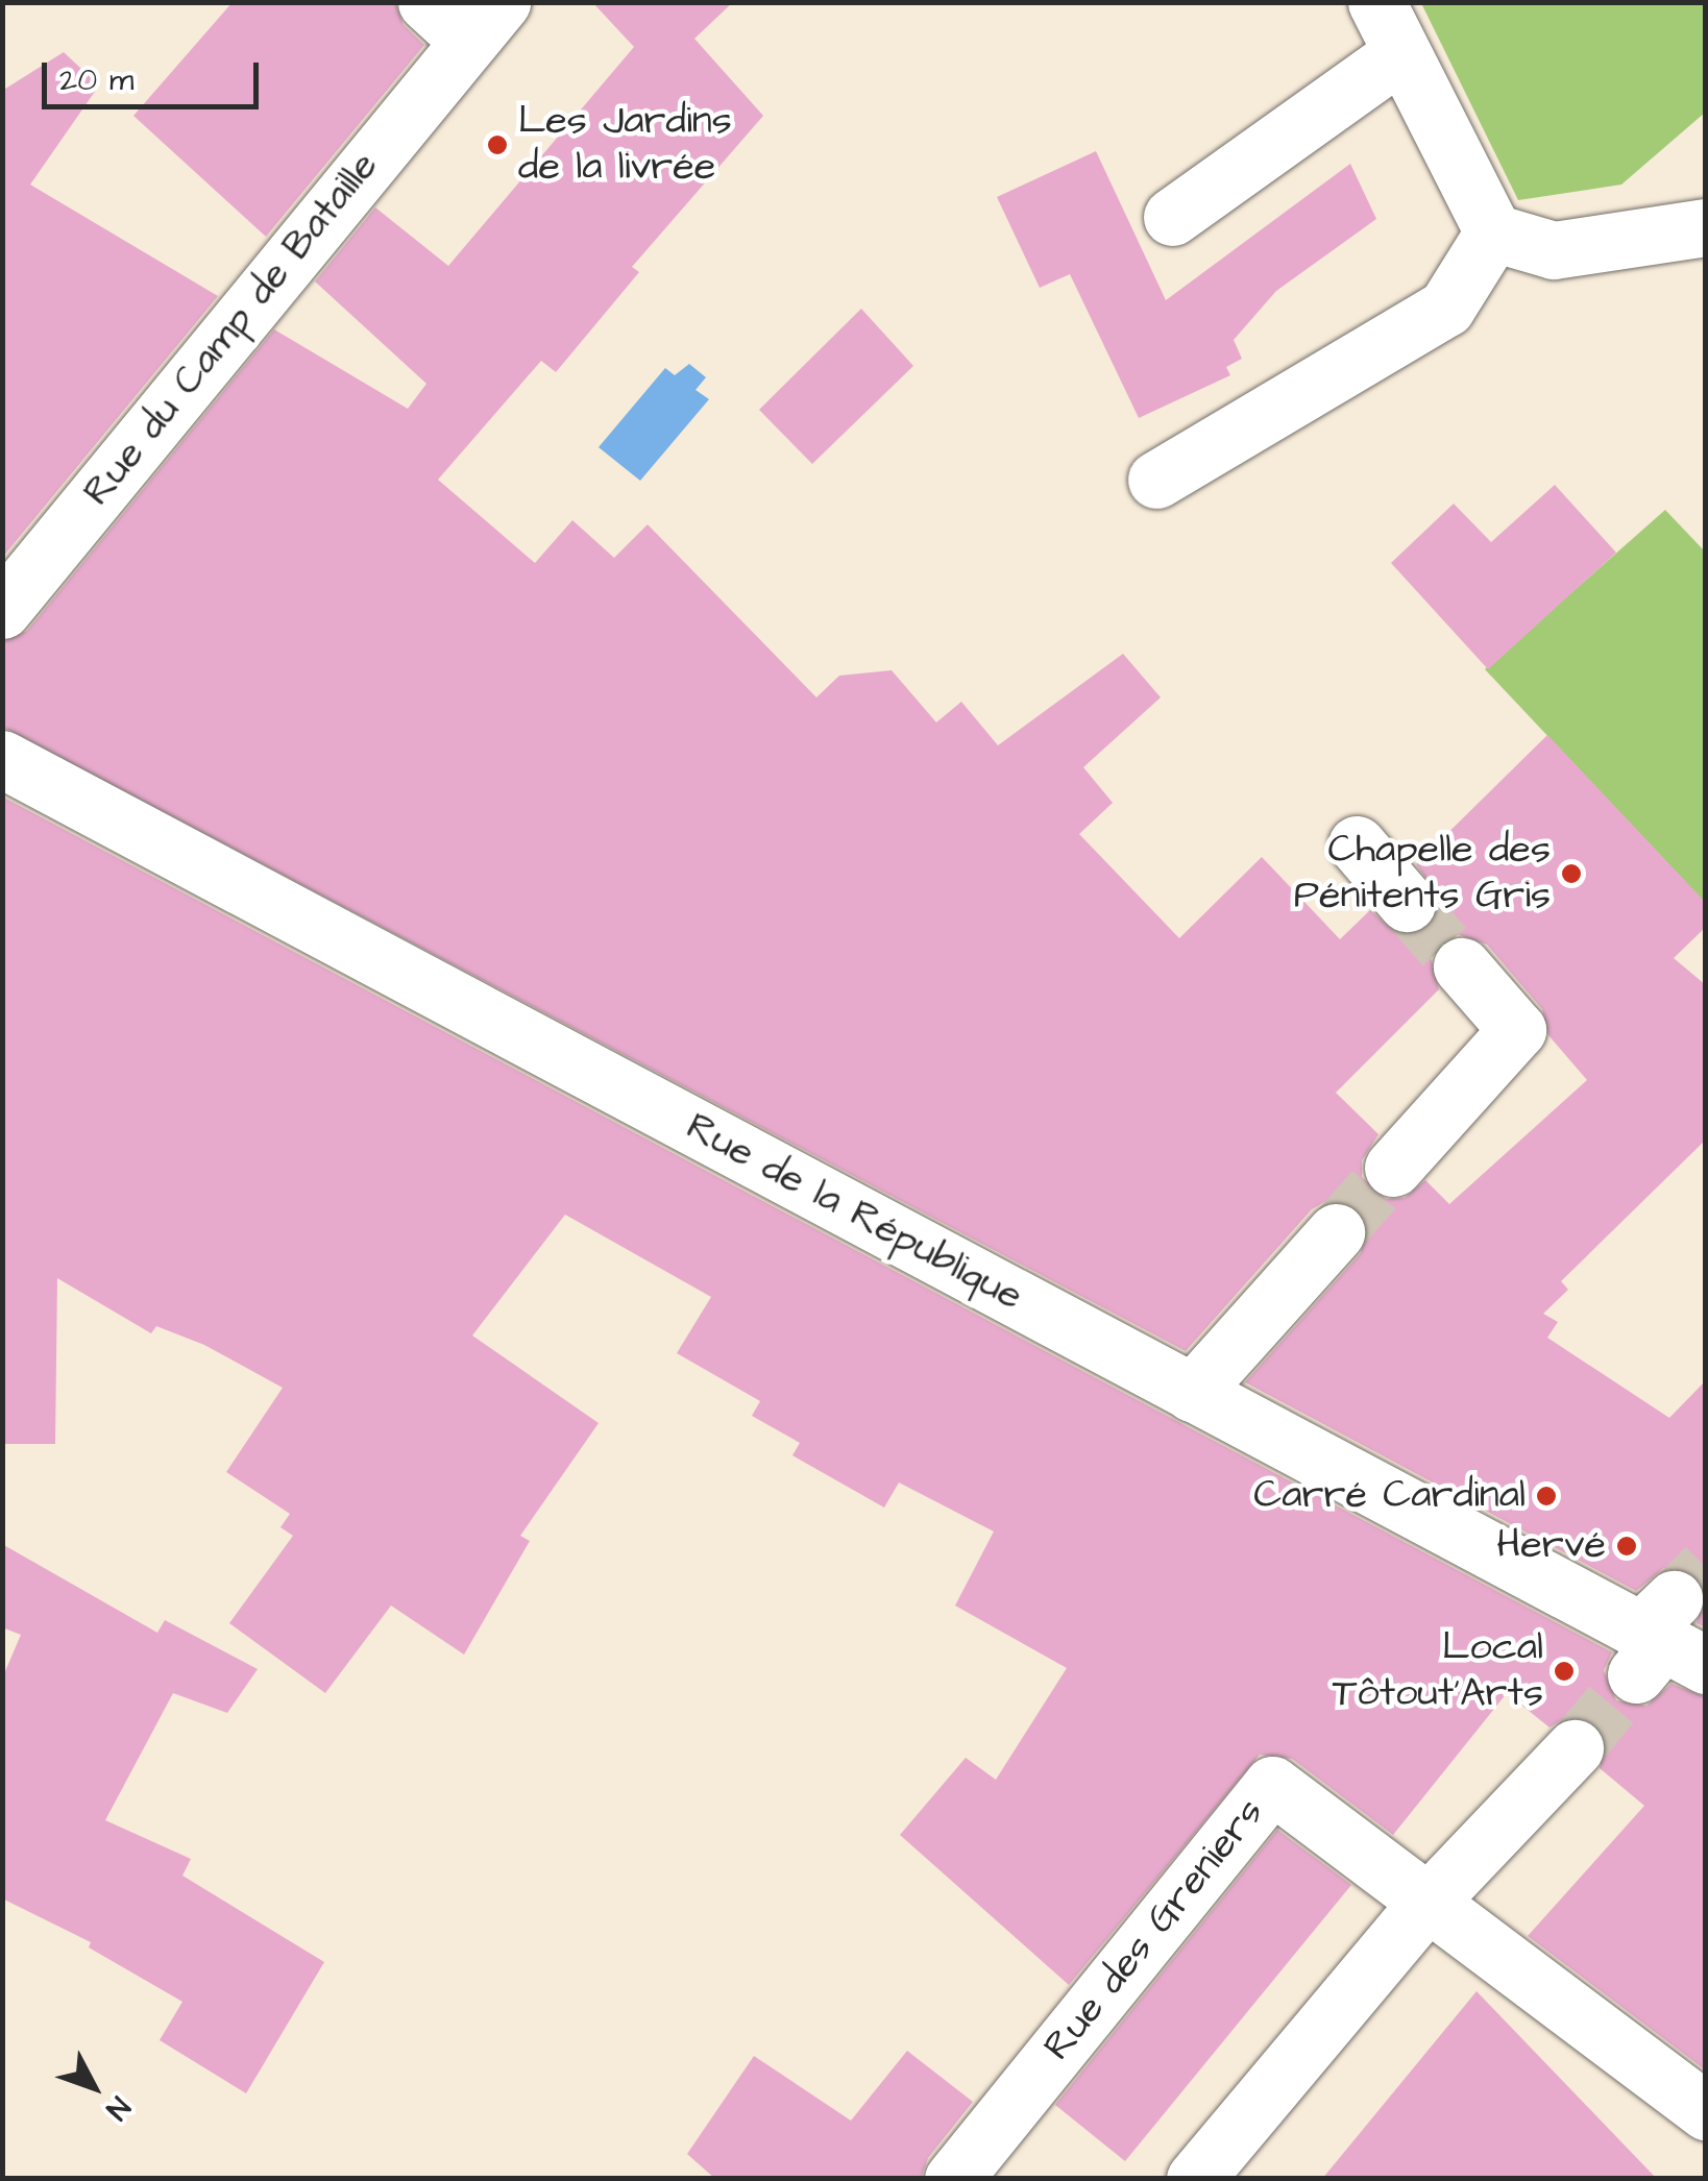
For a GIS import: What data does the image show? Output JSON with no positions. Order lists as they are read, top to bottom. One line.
{"streets":{"street":["Rue du Camp de Bataille","Rue de la République","Rue des Greniers"]},"places":["Les Jardins de la livrée","Chapelle des Pénitents Gris","Carré Cardinal","Hervé","Local Tôtout'Arts"],"scale_bar":"20 m","north":"bottom right"}
